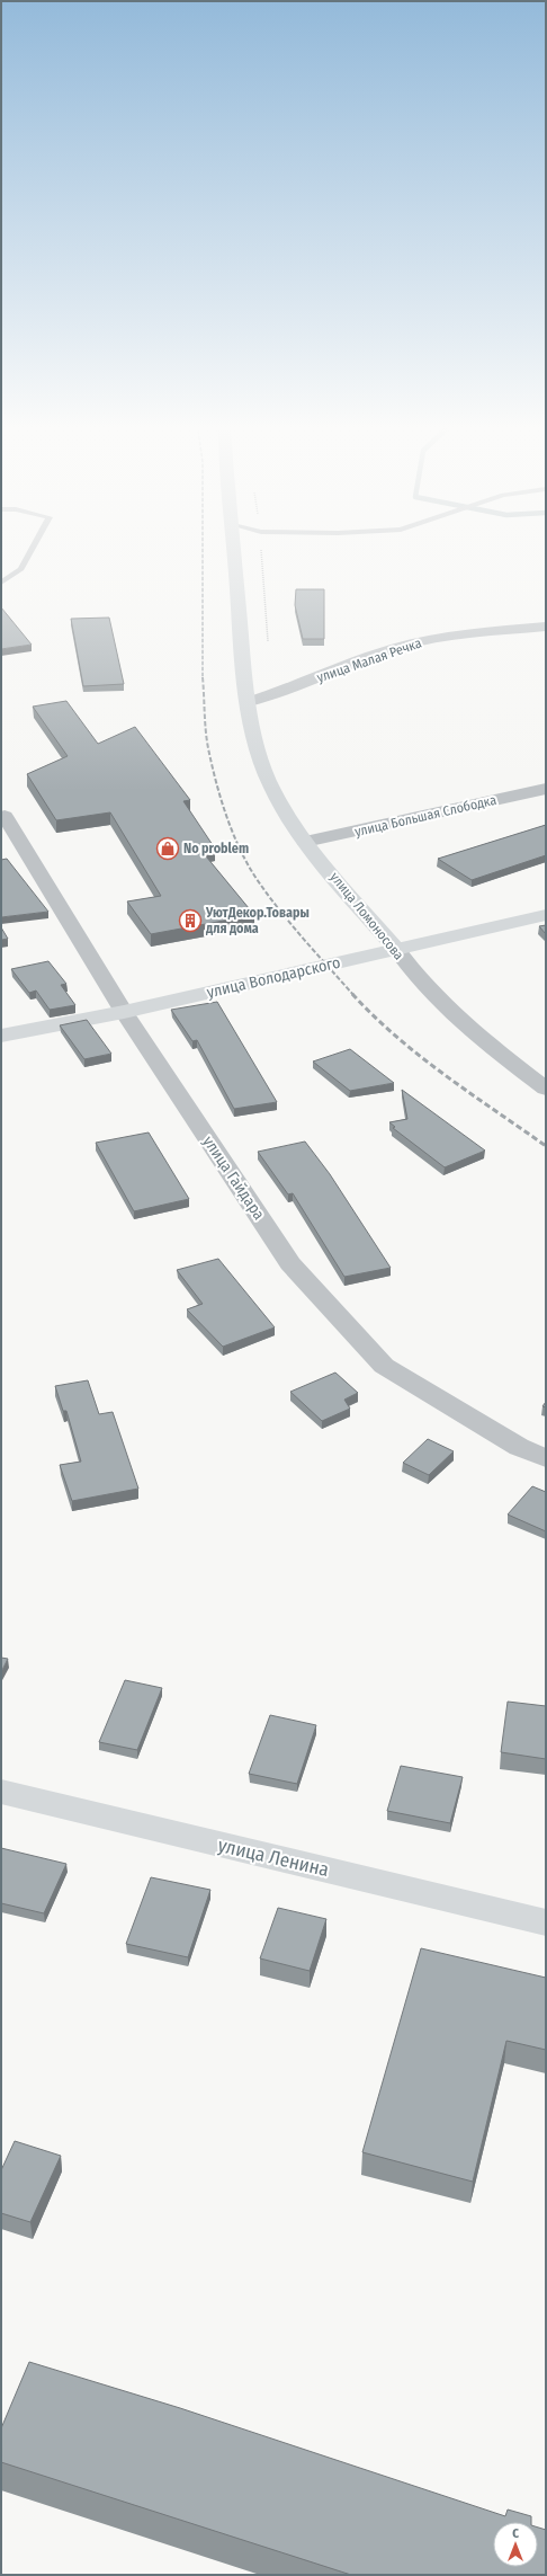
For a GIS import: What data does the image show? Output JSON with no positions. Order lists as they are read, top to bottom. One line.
{"streets":{"main road":["улица Ломоносова","улица Володарского","улица Ленина"],"street":["улица Малая Речка","улица Большая Слободка","улица Гайдара"]},"crossings":[["улица Малая Речка","улица Ломоносова"],["улица Большая Слободка","улица Ломоносова"],["улица Ломоносова","улица Володарского"],["улица Володарского","улица Гайдара"]],"places":{"shop":["No problem"],"building":["УютДекор.Товары для дома"]},"north":"top"}
